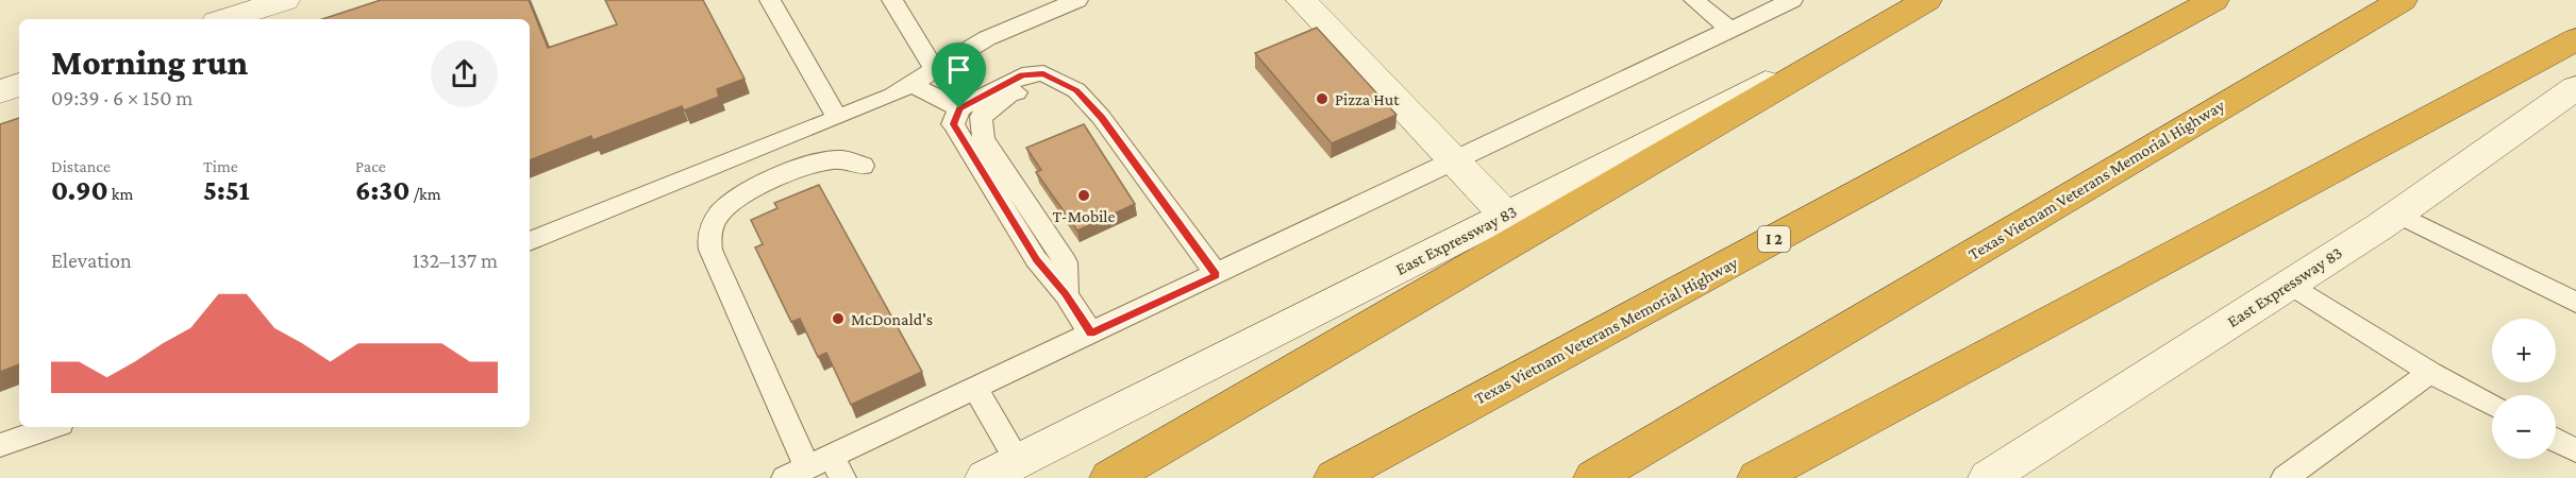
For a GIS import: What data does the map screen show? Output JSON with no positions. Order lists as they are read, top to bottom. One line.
{"streets":{"highway":["Texas Vietnam Veterans Memorial Highway","I 2"],"main road":["East Expressway 83"]},"places":["Pizza Hut","T-Mobile","McDonald's"],"page":{"heading":["Morning run","09:39 · 6 × 150 m"],"stats":[["Distance","0.90 km"],["Time","5:51"],["Pace","6:30 /km"]],"chart":["Elevation","132–137 m"],"map_buttons":["+","−"]}}
